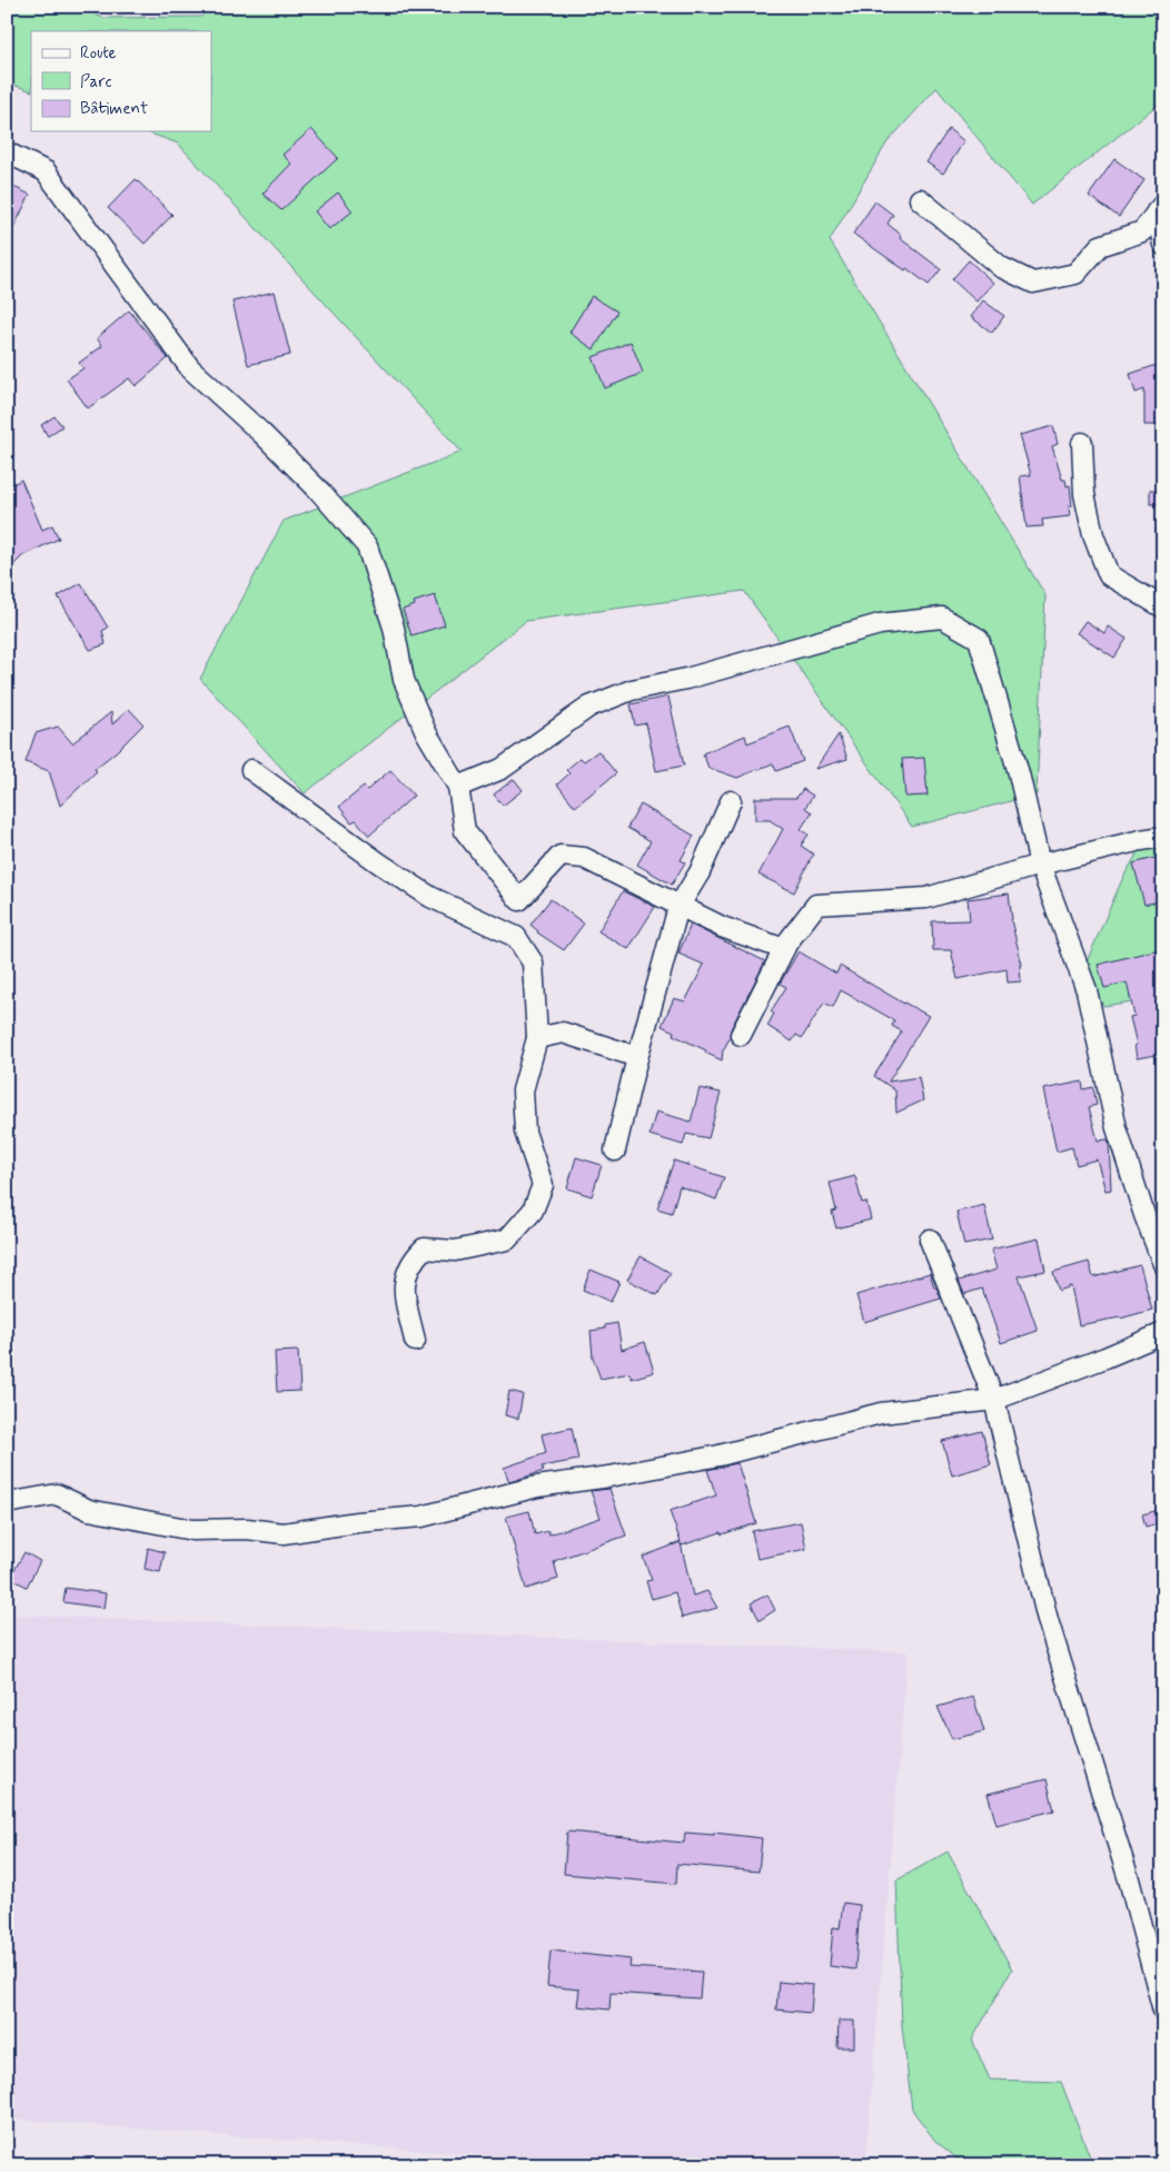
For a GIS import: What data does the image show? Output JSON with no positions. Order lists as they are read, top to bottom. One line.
{"legend":["Route","Parc","Bâtiment"]}
